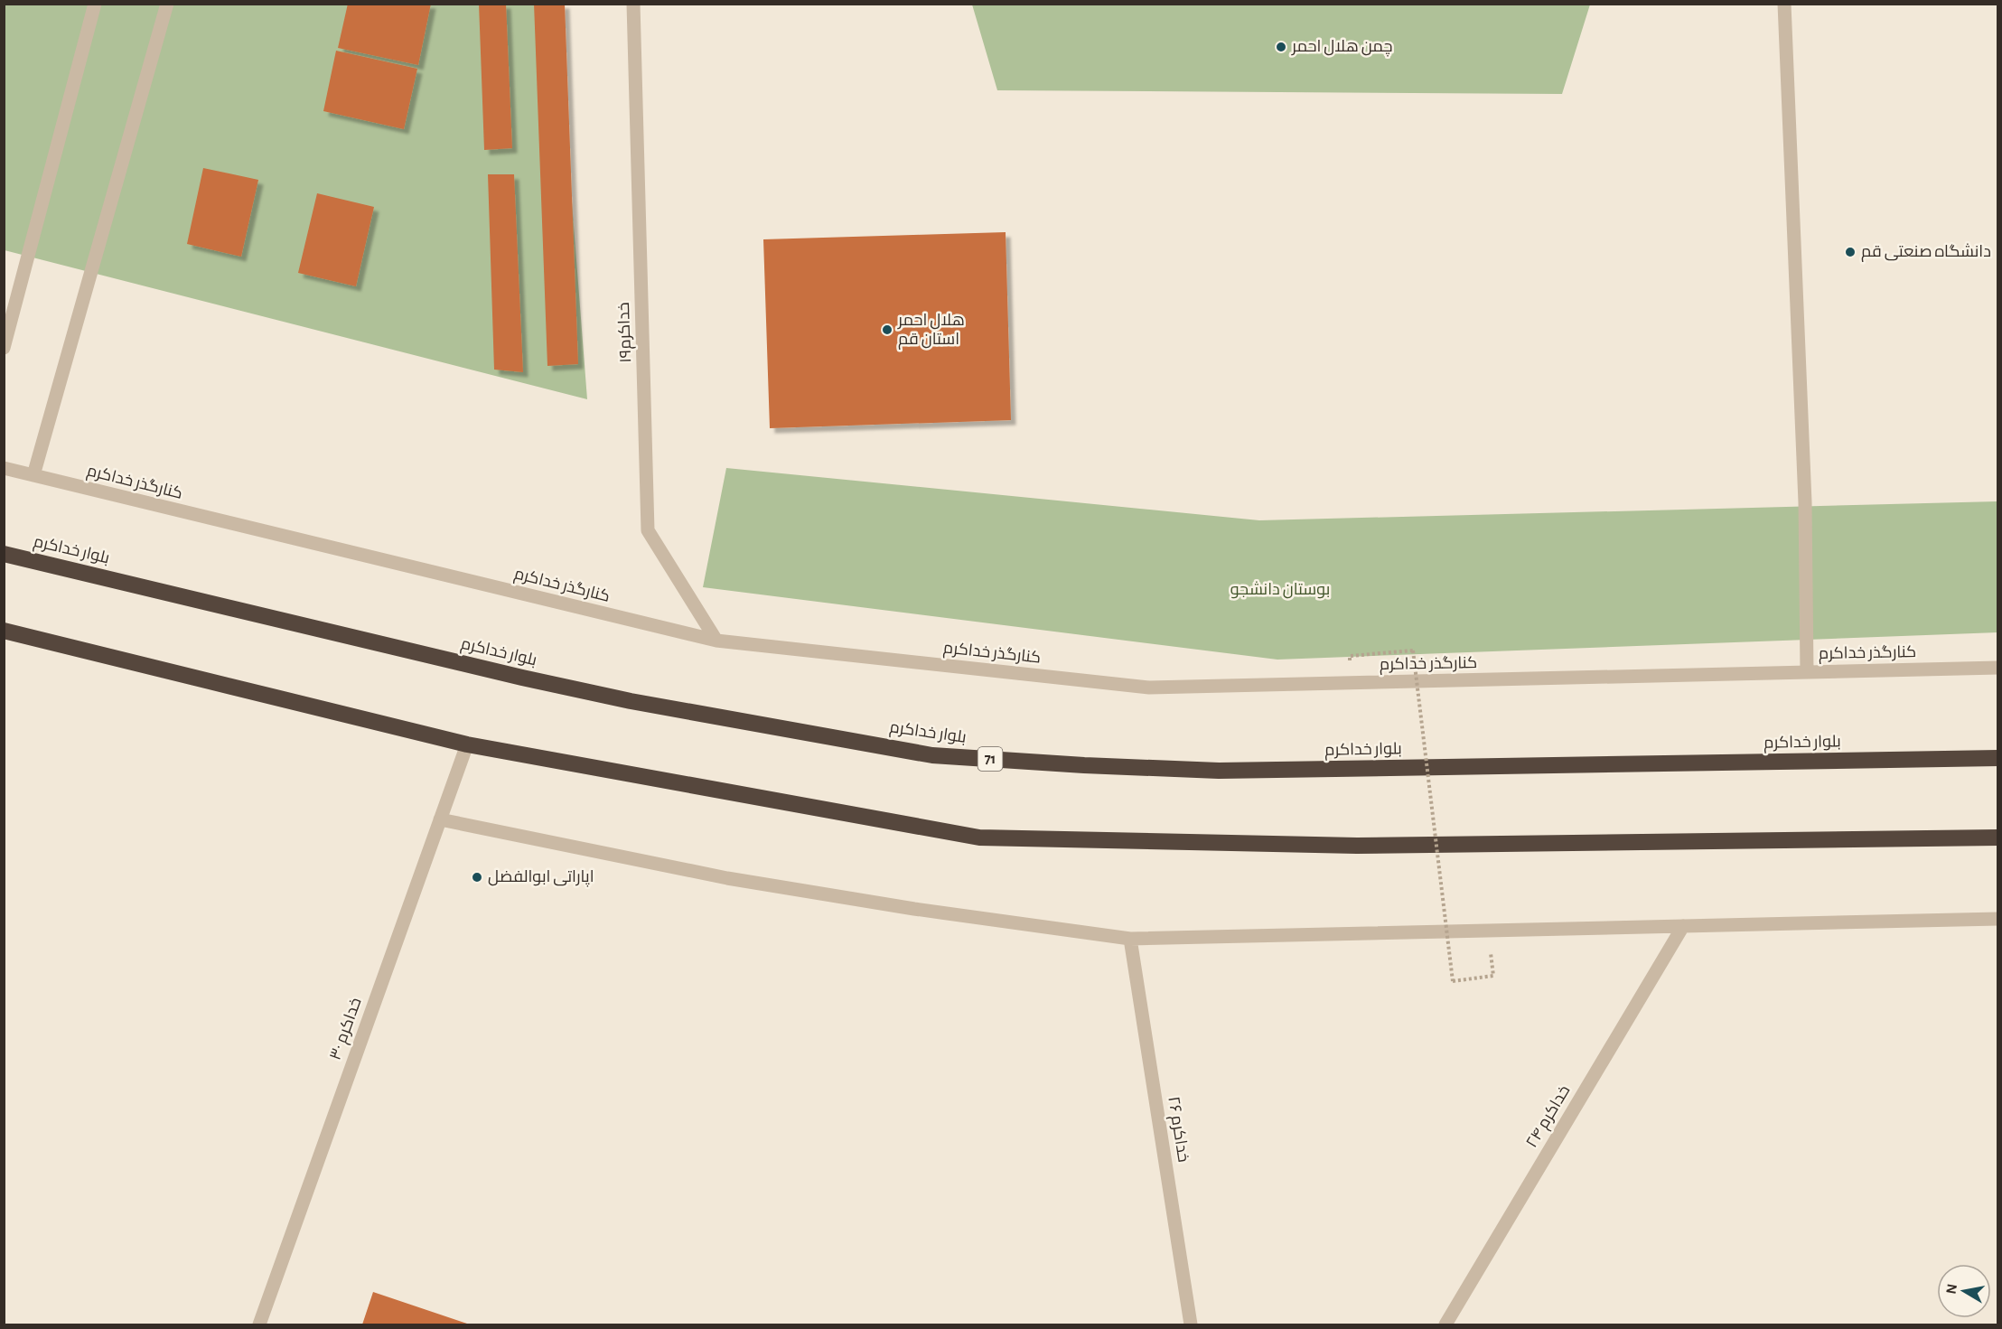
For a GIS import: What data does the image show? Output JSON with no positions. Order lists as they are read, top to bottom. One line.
{"streets":{"highway":["بلوار خداکرم","71"],"street":["۱۹خداکرم","کنارگذر خداکرم","خداکرم ۳۰","۲۴ خداکرم","۲۶ خداکرم"]},"crossings":[["۱۹خداکرم","کنارگذر خداکرم"]],"parks":["بوستان دانشجو"],"places":["چمن هلال احمر","دانشگاه صنعتی قم","هلال احمر استان قم","اپاراتی ابوالفضل"],"north":"left"}
